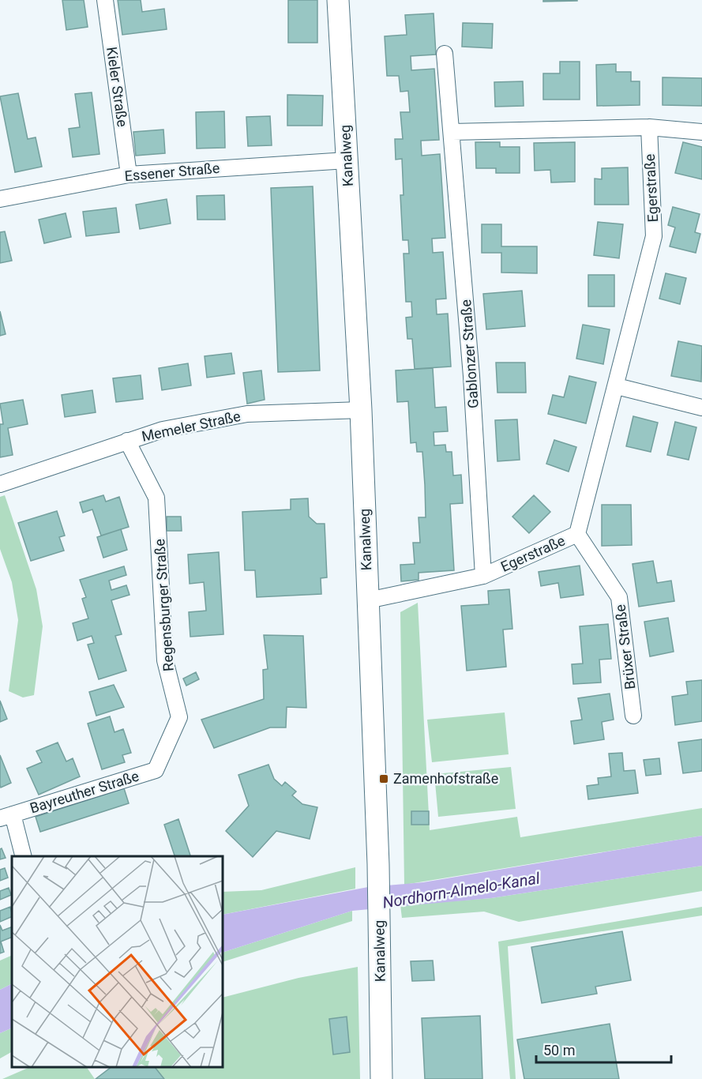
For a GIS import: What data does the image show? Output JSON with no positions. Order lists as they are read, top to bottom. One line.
{"streets":{"street":["Kieler Straße","Kanalweg","Essener Straße","Egerstraße","Gablonzer Straße","Memeler Straße","Regensburger Straße","Brüxer Straße","Bayreuther Straße"]},"crossings":[["Kieler Straße","Essener Straße"],["Kanalweg","Essener Straße"],["Kanalweg","Egerstraße"],["Kanalweg","Memeler Straße"],["Egerstraße","Gablonzer Straße"],["Egerstraße","Brüxer Straße"],["Memeler Straße","Regensburger Straße"],["Regensburger Straße","Bayreuther Straße"]],"water":["Nordhorn-Almelo-Kanal"],"places":{"transit":["Zamenhofstraße"]},"scale_bar":"50 m"}
